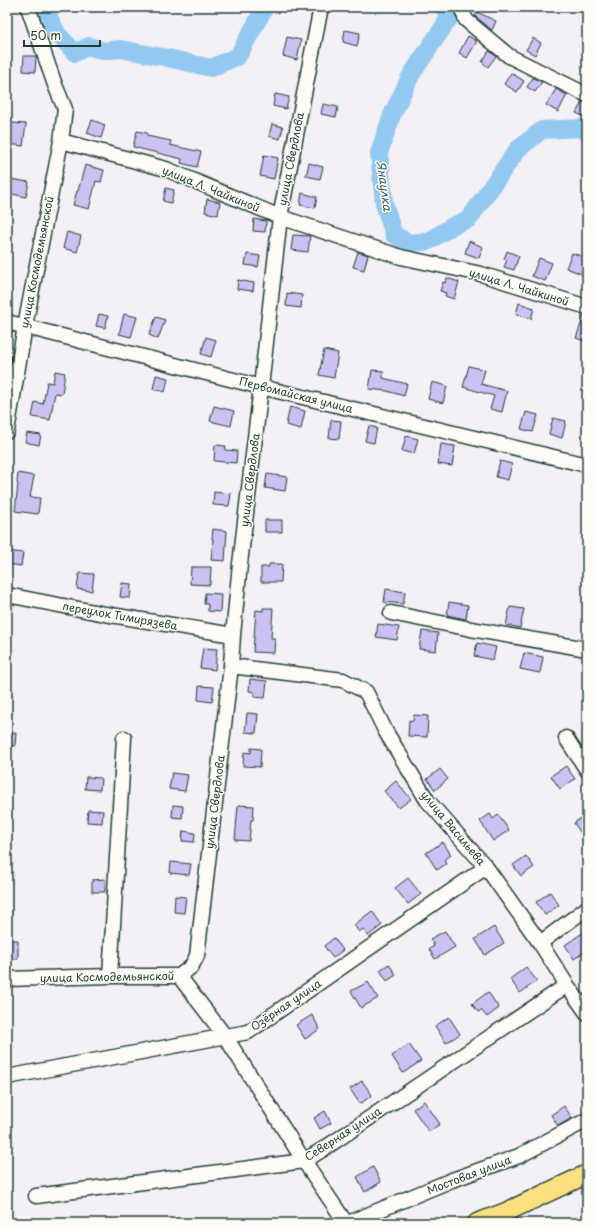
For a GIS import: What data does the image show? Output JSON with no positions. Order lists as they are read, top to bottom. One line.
{"streets":{"street":["улица Свердлова","улица Л. Чайкиной","улица Космодемьянской","Первомайская улица","переулок Тимирязева","улица Васильева","Озёрная улица","Северная улица","Мостовая улица"]},"crossings":[["улица Свердлова","улица Л. Чайкиной"],["улица Свердлова","улица Космодемьянской"],["улица Свердлова","Первомайская улица"],["улица Свердлова","переулок Тимирязева"],["улица Свердлова","улица Васильева"],["улица Л. Чайкиной","улица Космодемьянской"],["улица Космодемьянской","Первомайская улица"],["улица Васильева","Озёрная улица"],["улица Васильева","Северная улица"]],"water":["Янаулка"],"scale_bar":"50 m"}
